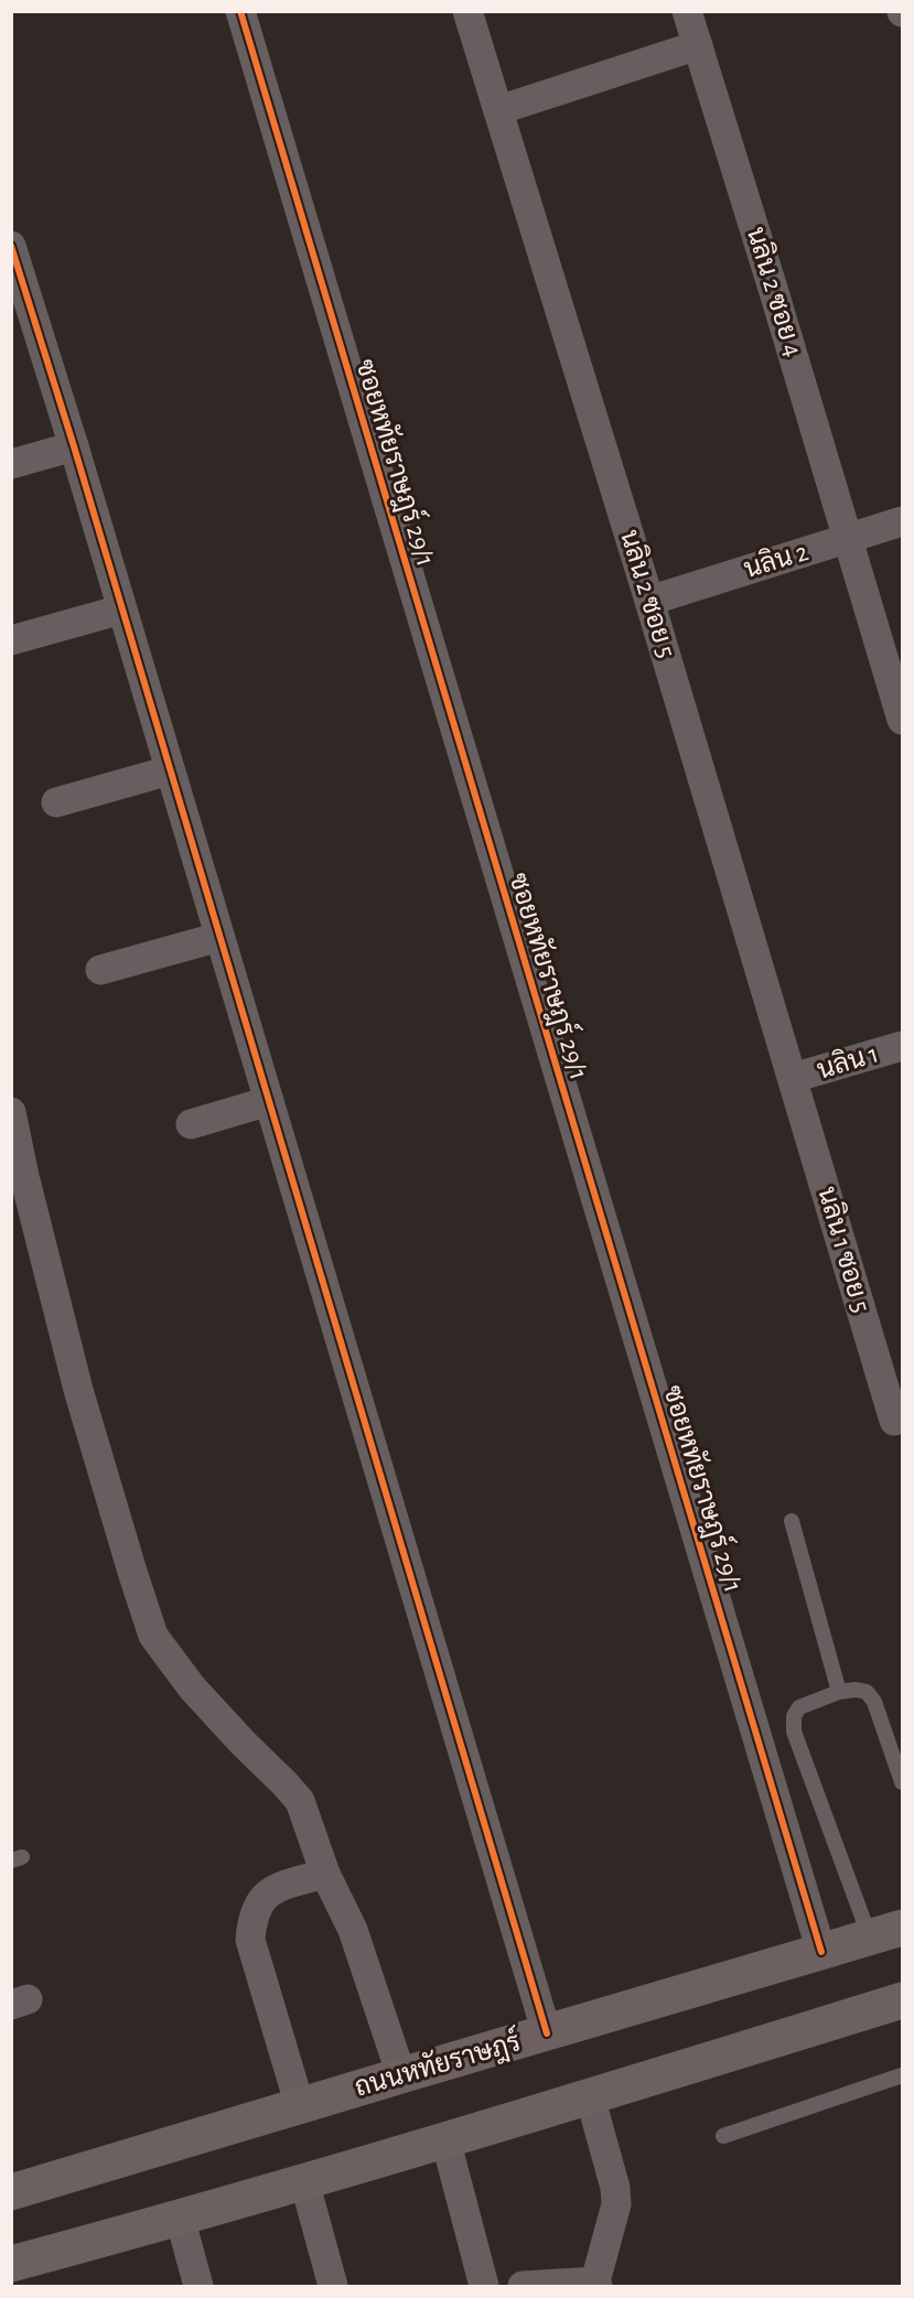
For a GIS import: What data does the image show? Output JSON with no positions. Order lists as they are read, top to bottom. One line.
{"streets":{"main road":["ถนนหทัยราษฎร์"],"street":["นลิน 2 ซอย 4","ซอยหทัยราษฎร์ 29/1","นลิน 2","นลิน 2 ซอย 5","นลิน 1","นลิน 1 ซอย 5"]},"crossings":[["นลิน 2 ซอย 4","นลิน 2"],["ซอยหทัยราษฎร์ 29/1","ถนนหทัยราษฎร์"],["นลิน 2","นลิน 2 ซอย 5"],["นลิน 2 ซอย 5","นลิน 1"],["นลิน 2 ซอย 5","นลิน 1 ซอย 5"],["นลิน 1","นลิน 1 ซอย 5"]]}
